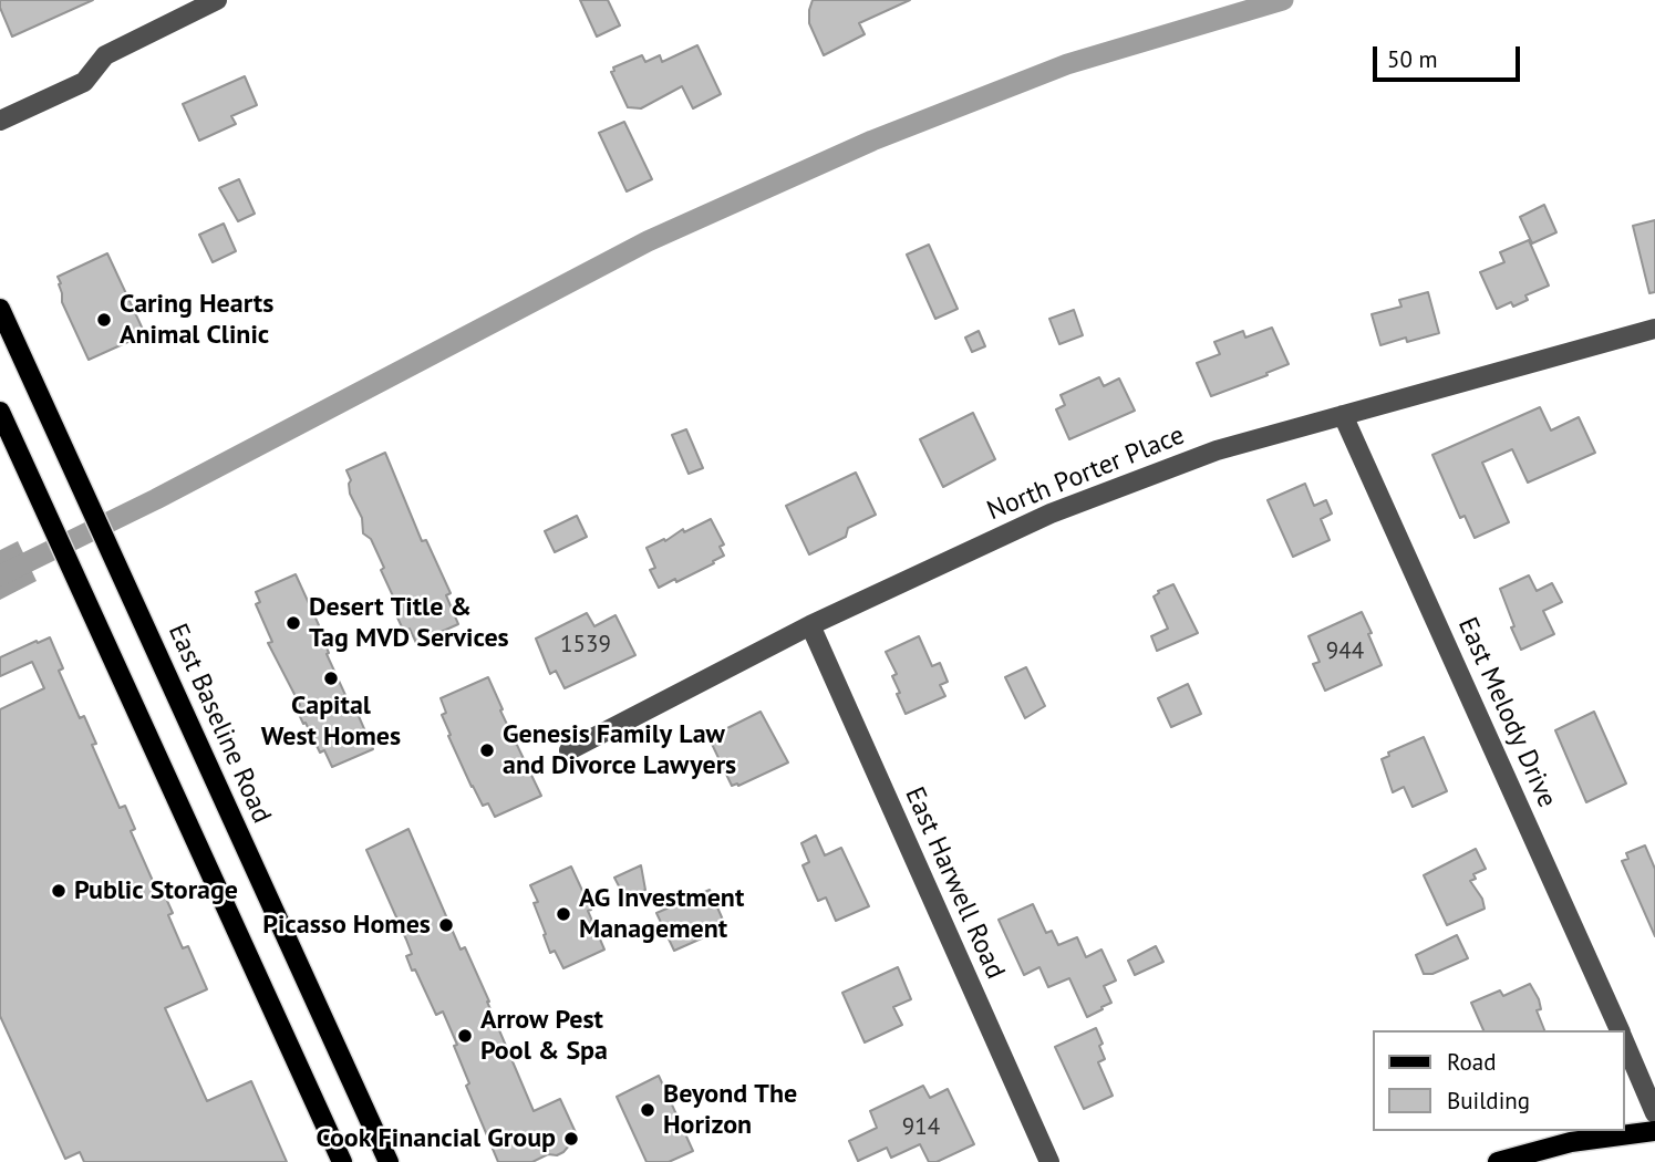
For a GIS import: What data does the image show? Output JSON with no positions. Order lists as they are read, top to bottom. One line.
{"streets":{"main road":["East Baseline Road"],"street":["North Porter Place","East Melody Drive","East Harwell Road"]},"crossings":[["North Porter Place","East Melody Drive"],["North Porter Place","East Harwell Road"]],"places":["Caring Hearts Animal Clinic","Desert Title & Tag MVD Services","Capital West Homes","Genesis Family Law and Divorce Lawyers","Public Storage","AG Investment Management","Picasso Homes","Arrow Pest Pool & Spa","Beyond The Horizon","Cook Financial Group"],"house_numbers":["1539","944","914"],"legend":["Road","Building"],"scale_bar":"50 m"}
